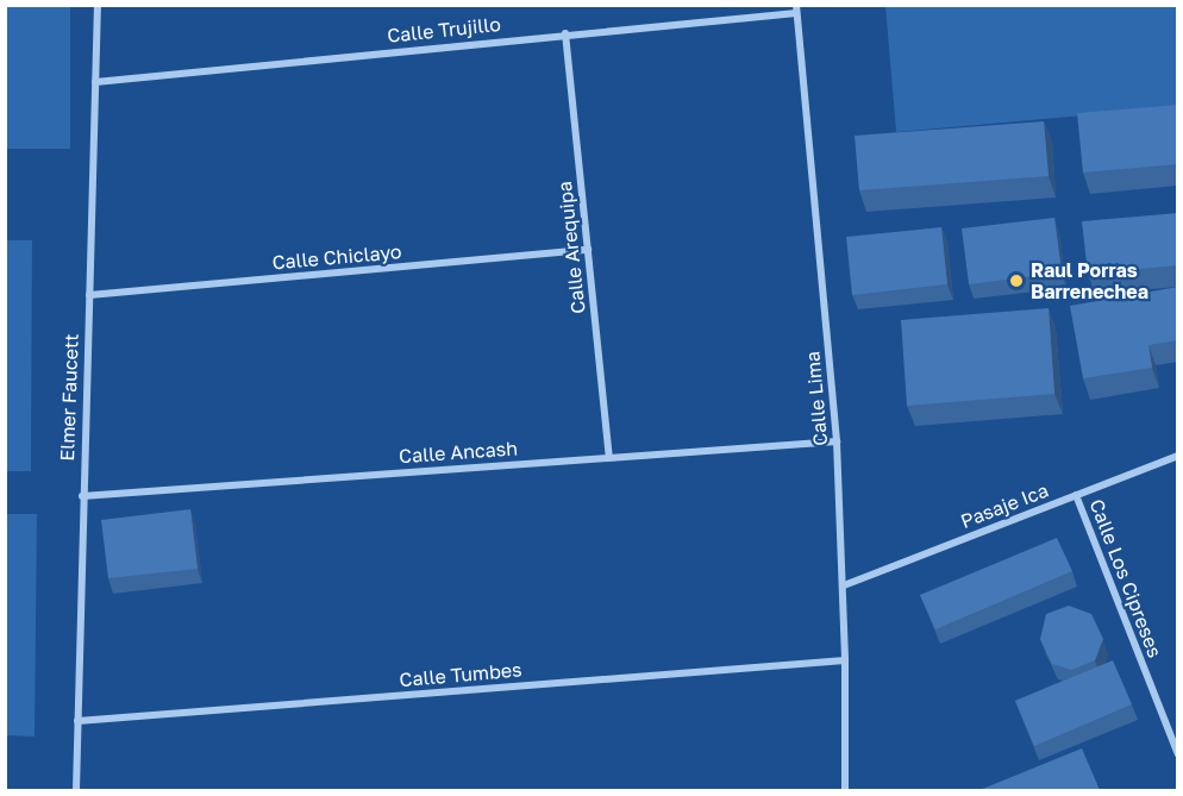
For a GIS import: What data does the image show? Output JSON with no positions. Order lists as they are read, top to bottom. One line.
{"streets":{"street":["Calle Trujillo","Calle Arequipa","Calle Chiclayo","Elmer Faucett","Calle Lima","Calle Ancash","Pasaje Ica","Calle Los Cipreses","Calle Tumbes"]},"crossings":[["Calle Trujillo","Calle Arequipa"],["Calle Trujillo","Elmer Faucett"],["Calle Trujillo","Calle Lima"],["Calle Arequipa","Calle Chiclayo"],["Calle Arequipa","Calle Ancash"],["Calle Chiclayo","Elmer Faucett"],["Elmer Faucett","Calle Ancash"],["Elmer Faucett","Calle Tumbes"],["Calle Lima","Calle Ancash"],["Calle Lima","Pasaje Ica"],["Calle Lima","Calle Tumbes"],["Pasaje Ica","Calle Los Cipreses"]],"places":["Raul Porras Barrenechea"]}
